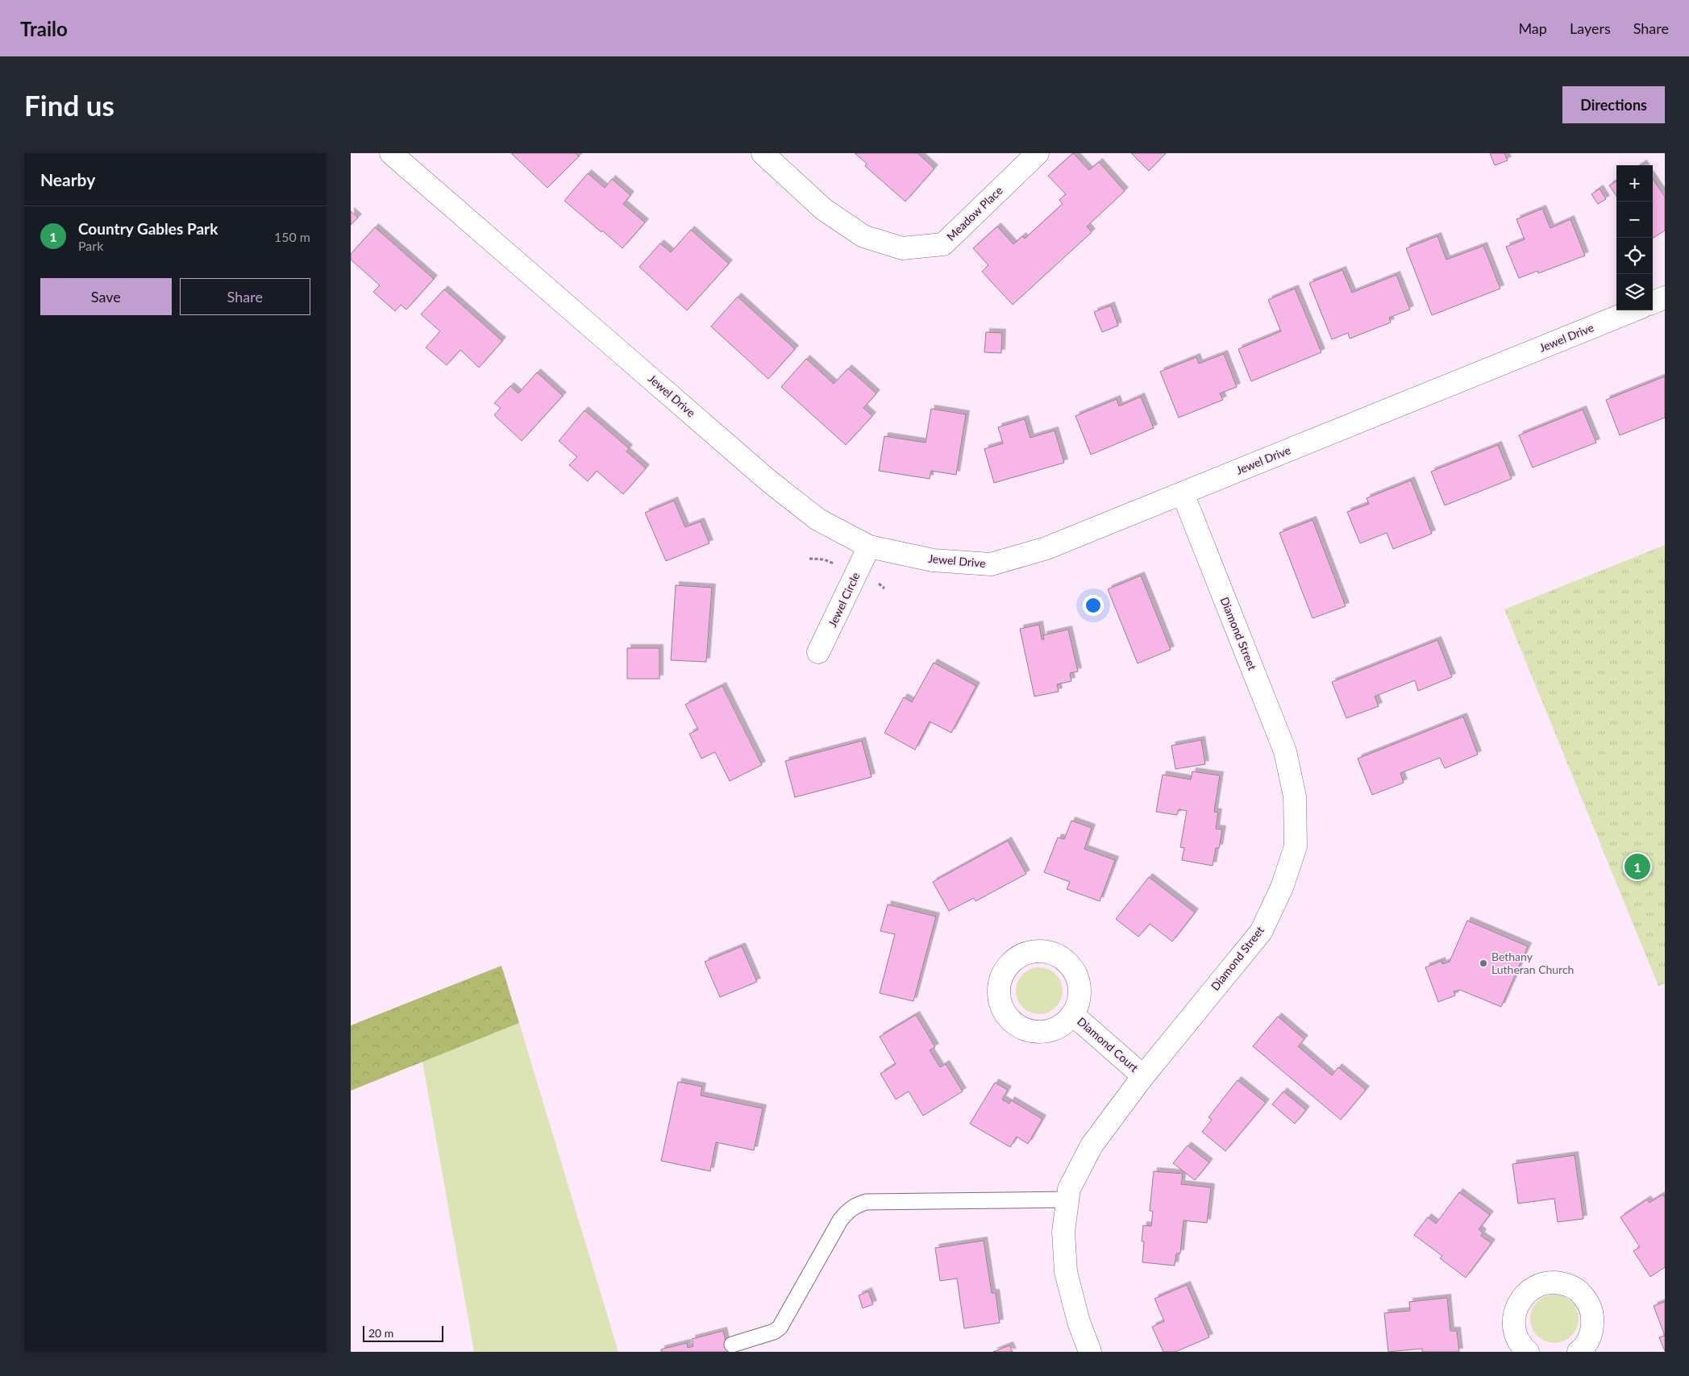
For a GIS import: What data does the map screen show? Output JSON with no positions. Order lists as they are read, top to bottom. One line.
{"streets":{"street":["Meadow Place","Jewel Drive","Jewel Circle","Diamond Street","Diamond Court"]},"crossings":[["Jewel Drive","Jewel Circle"],["Jewel Drive","Diamond Street"],["Diamond Street","Diamond Court"]],"places":["Bethany Lutheran Church"],"scale_bar":"20 m","page":{"header":"Trailo","nav":["Map","Layers","Share"],"buttons":["Directions",["Save","Share"]],"title":"Find us","heading":"Nearby","map_buttons":["+","−"],"list":[{"mark":"1","name":"Country Gables Park","note":"Park","value":"150 m"}],"pins":"1","scale":"20 m"}}
